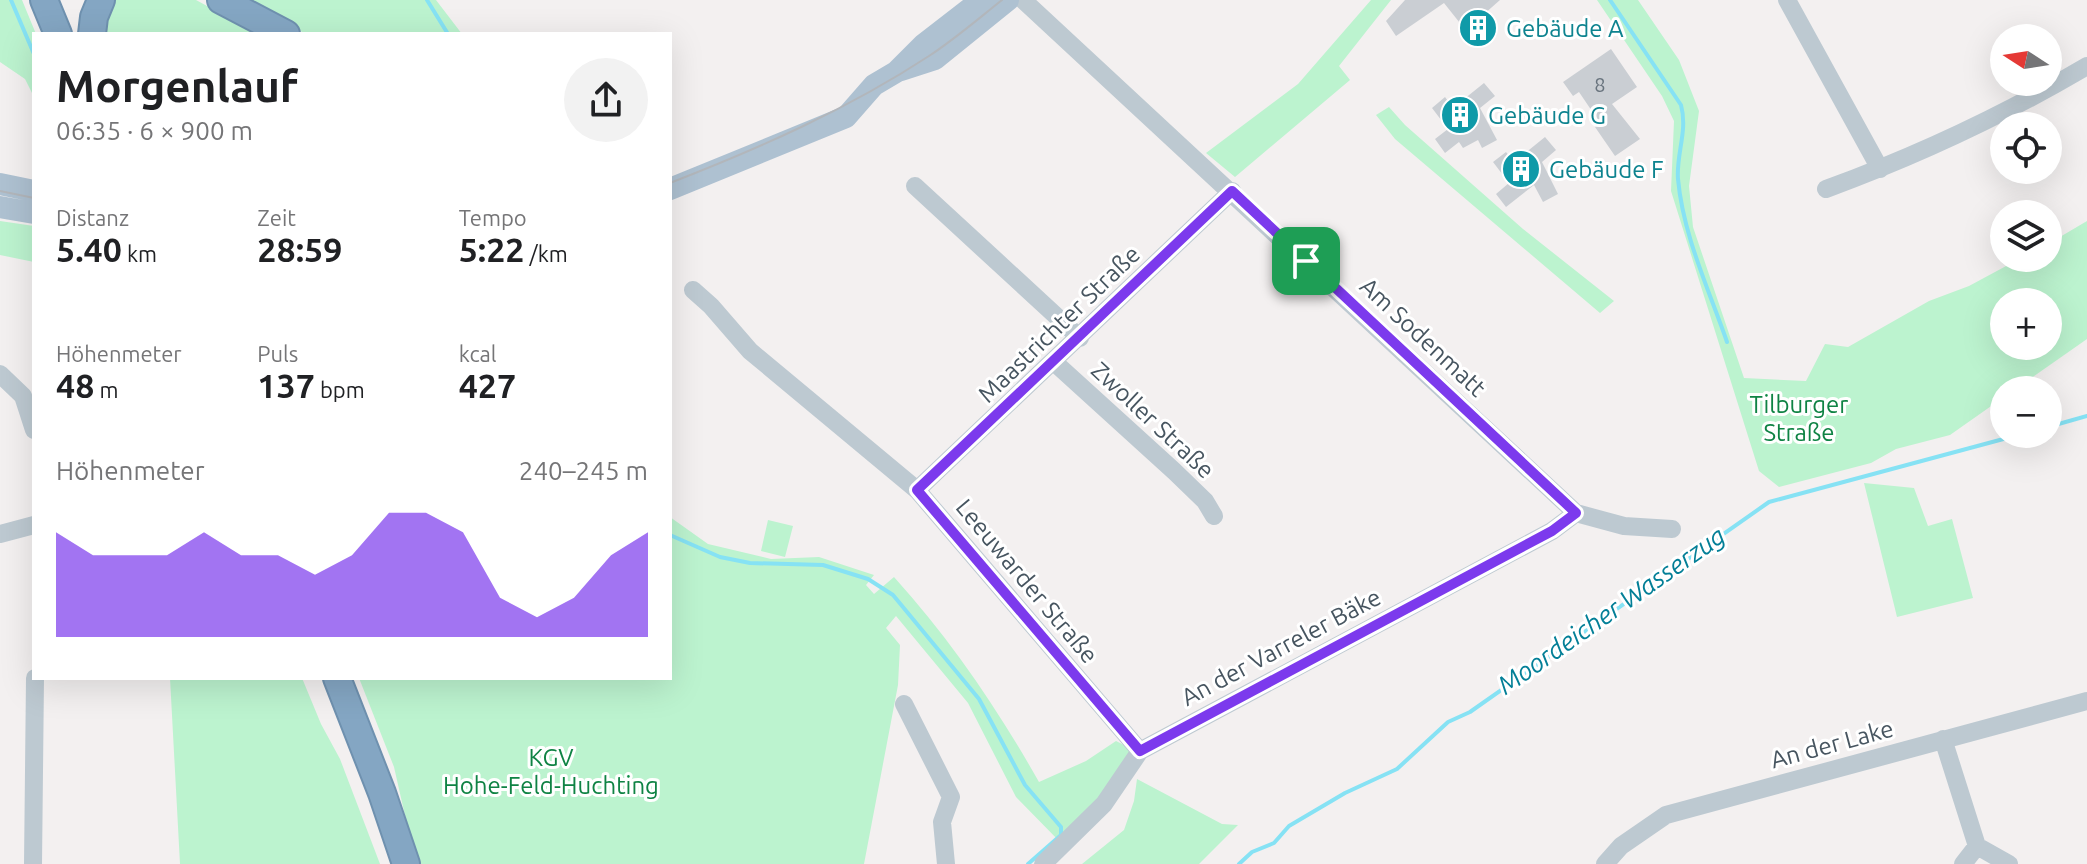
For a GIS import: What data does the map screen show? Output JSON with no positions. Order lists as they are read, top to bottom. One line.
{"streets":{"street":["Maastrichter Straße","Am Sodenmatt","Zwoller Straße","Leeuwarder Straße","An der Varreler Bäke","An der Lake"]},"crossings":[["Maastrichter Straße","Am Sodenmatt"],["Maastrichter Straße","Zwoller Straße"],["Maastrichter Straße","Leeuwarder Straße"],["Am Sodenmatt","An der Varreler Bäke"],["Leeuwarder Straße","An der Varreler Bäke"]],"water":["Moordeicher Wasserzug"],"parks":["Tilburger Straße","KGV Hohe-Feld-Huchting"],"places":{"building":["Gebäude A","Gebäude G","Gebäude F"]},"house_numbers":["8"],"north":"left","page":{"map_buttons":["+","−"],"heading":["Morgenlauf","06:35 · 6 × 900 m"],"stats":[["Distanz","5.40 km"],["Zeit","28:59"],["Tempo","5:22 /km"],["Höhenmeter","48 m"],["Puls","137 bpm"],["kcal","427"]],"chart":["Höhenmeter","240–245 m"]}}
